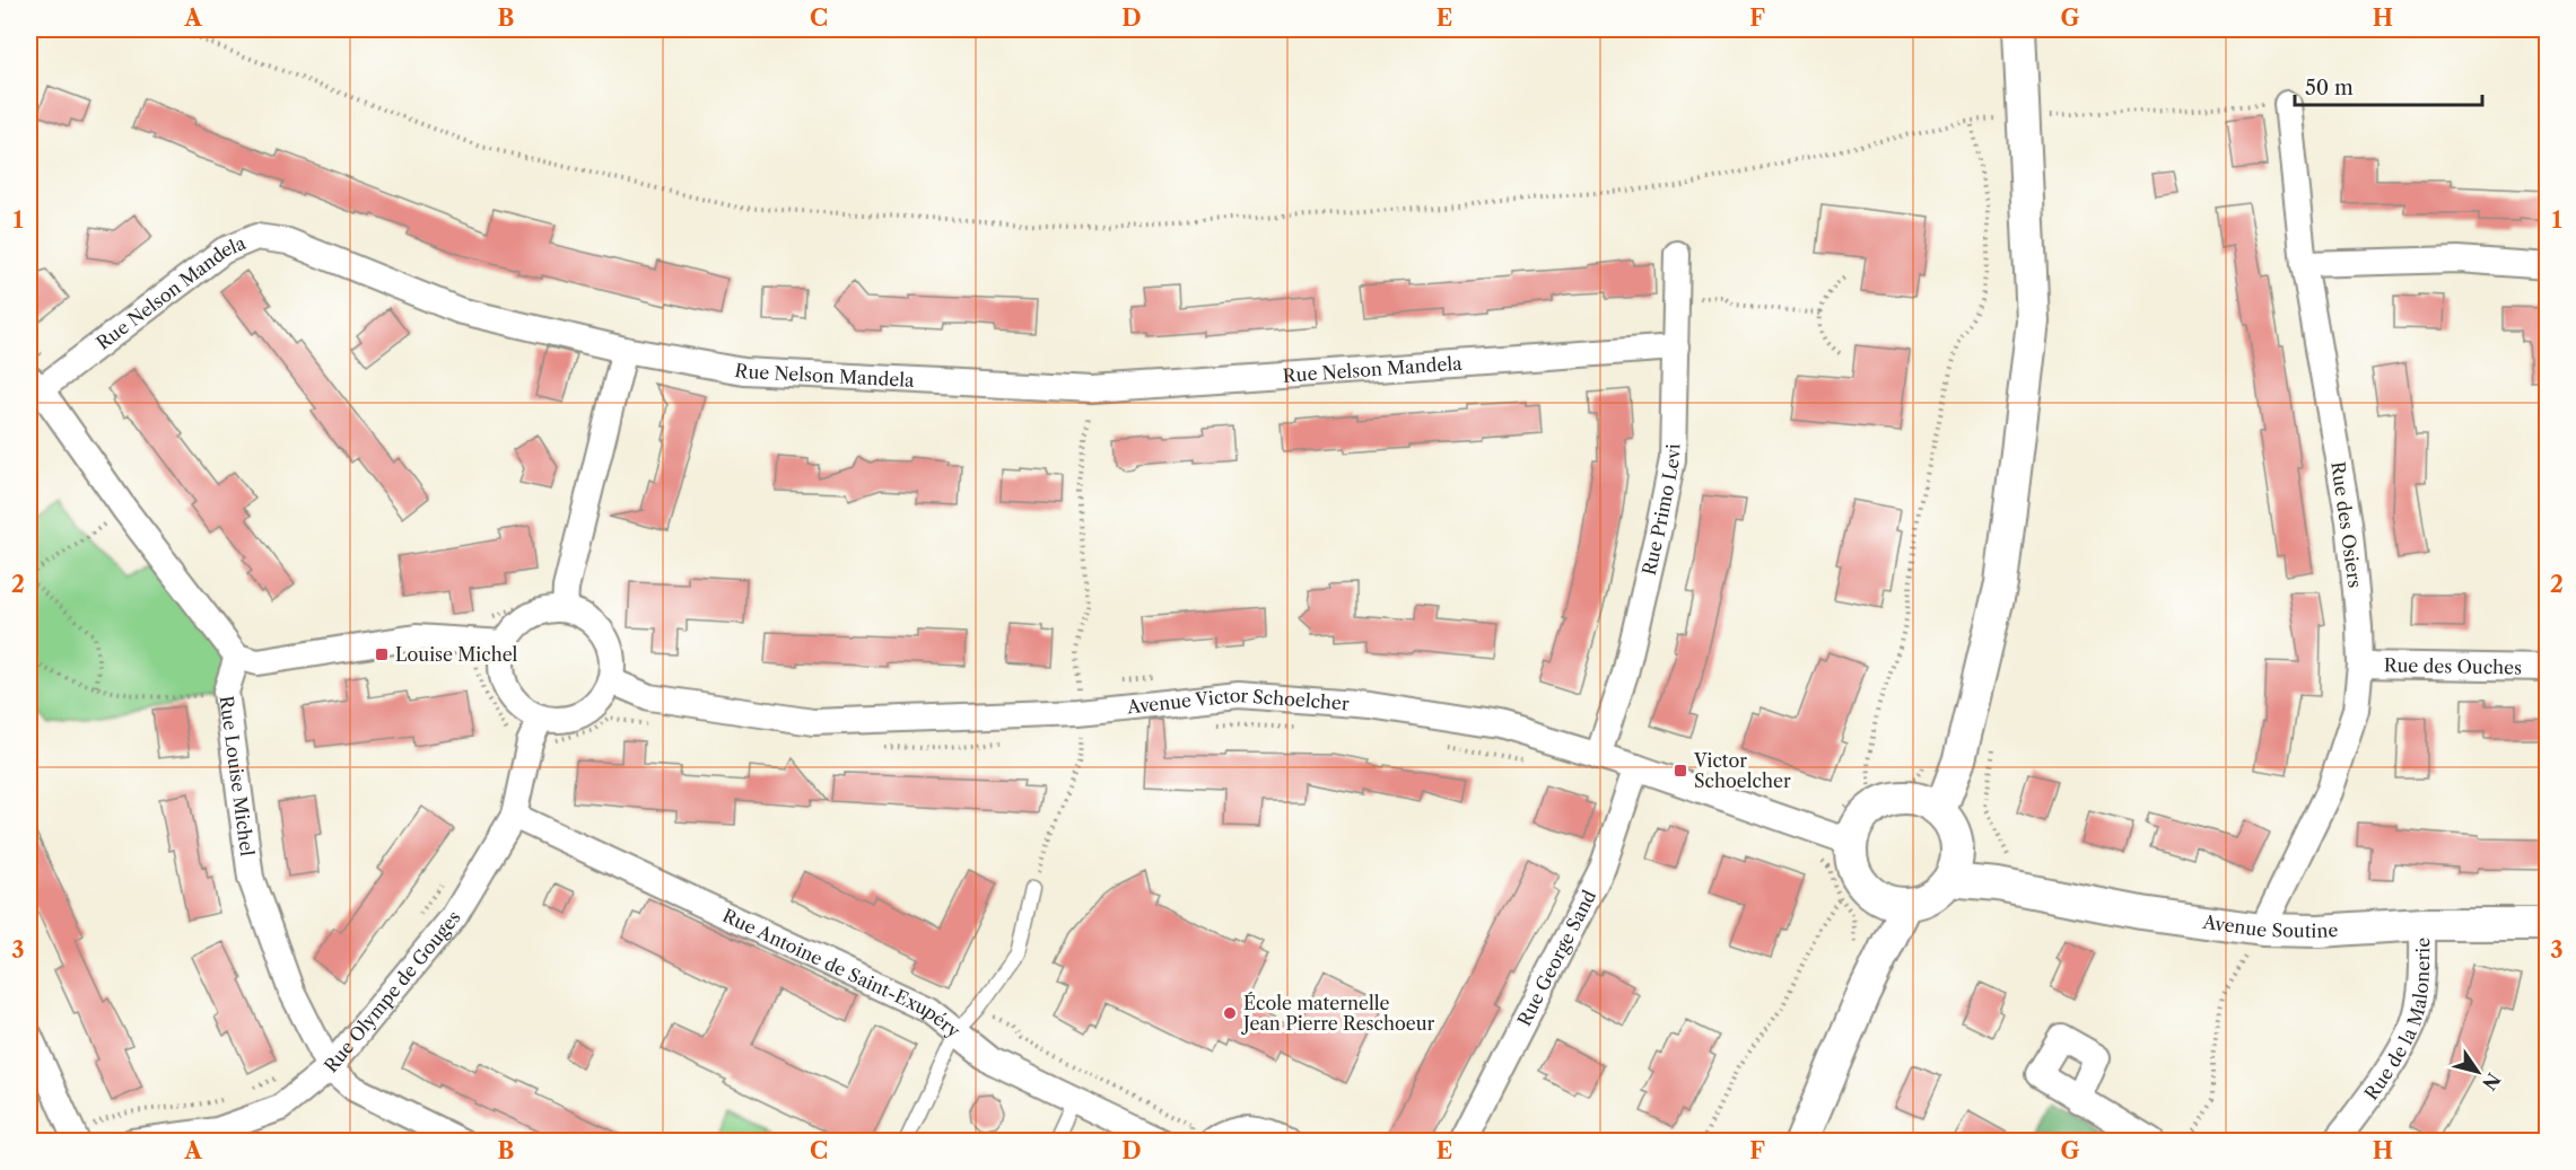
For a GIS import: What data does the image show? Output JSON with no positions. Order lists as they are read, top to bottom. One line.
{"streets":{"street":["Rue Nelson Mandela","Rue Primo Levi","Rue des Osiers","Rue des Ouches","Avenue Victor Schoelcher","Rue Louise Michel","Avenue Soutine","Rue George Sand","Rue Antoine de Saint-Exupéry","Rue Olympe de Gouges","Rue de la Malonerie"]},"crossings":[["Rue Nelson Mandela","Rue Primo Levi"],["Rue Primo Levi","Avenue Victor Schoelcher"],["Rue des Osiers","Rue des Ouches"],["Rue des Osiers","Avenue Soutine"],["Avenue Victor Schoelcher","Avenue Soutine"],["Avenue Victor Schoelcher","Rue George Sand"],["Avenue Victor Schoelcher","Rue Olympe de Gouges"],["Rue Louise Michel","Rue Olympe de Gouges"],["Avenue Soutine","Rue de la Malonerie"],["Rue Antoine de Saint-Exupéry","Rue Olympe de Gouges"]],"places":{"transit":["Louise Michel","Victor Schoelcher"],"other":["École maternelle Jean Pierre Reschoeur"]},"scale_bar":"50 m","north":"bottom right","grid":{"columns":["A","B","C","D","E","F","G","H"],"rows":["1","2","3"]}}
